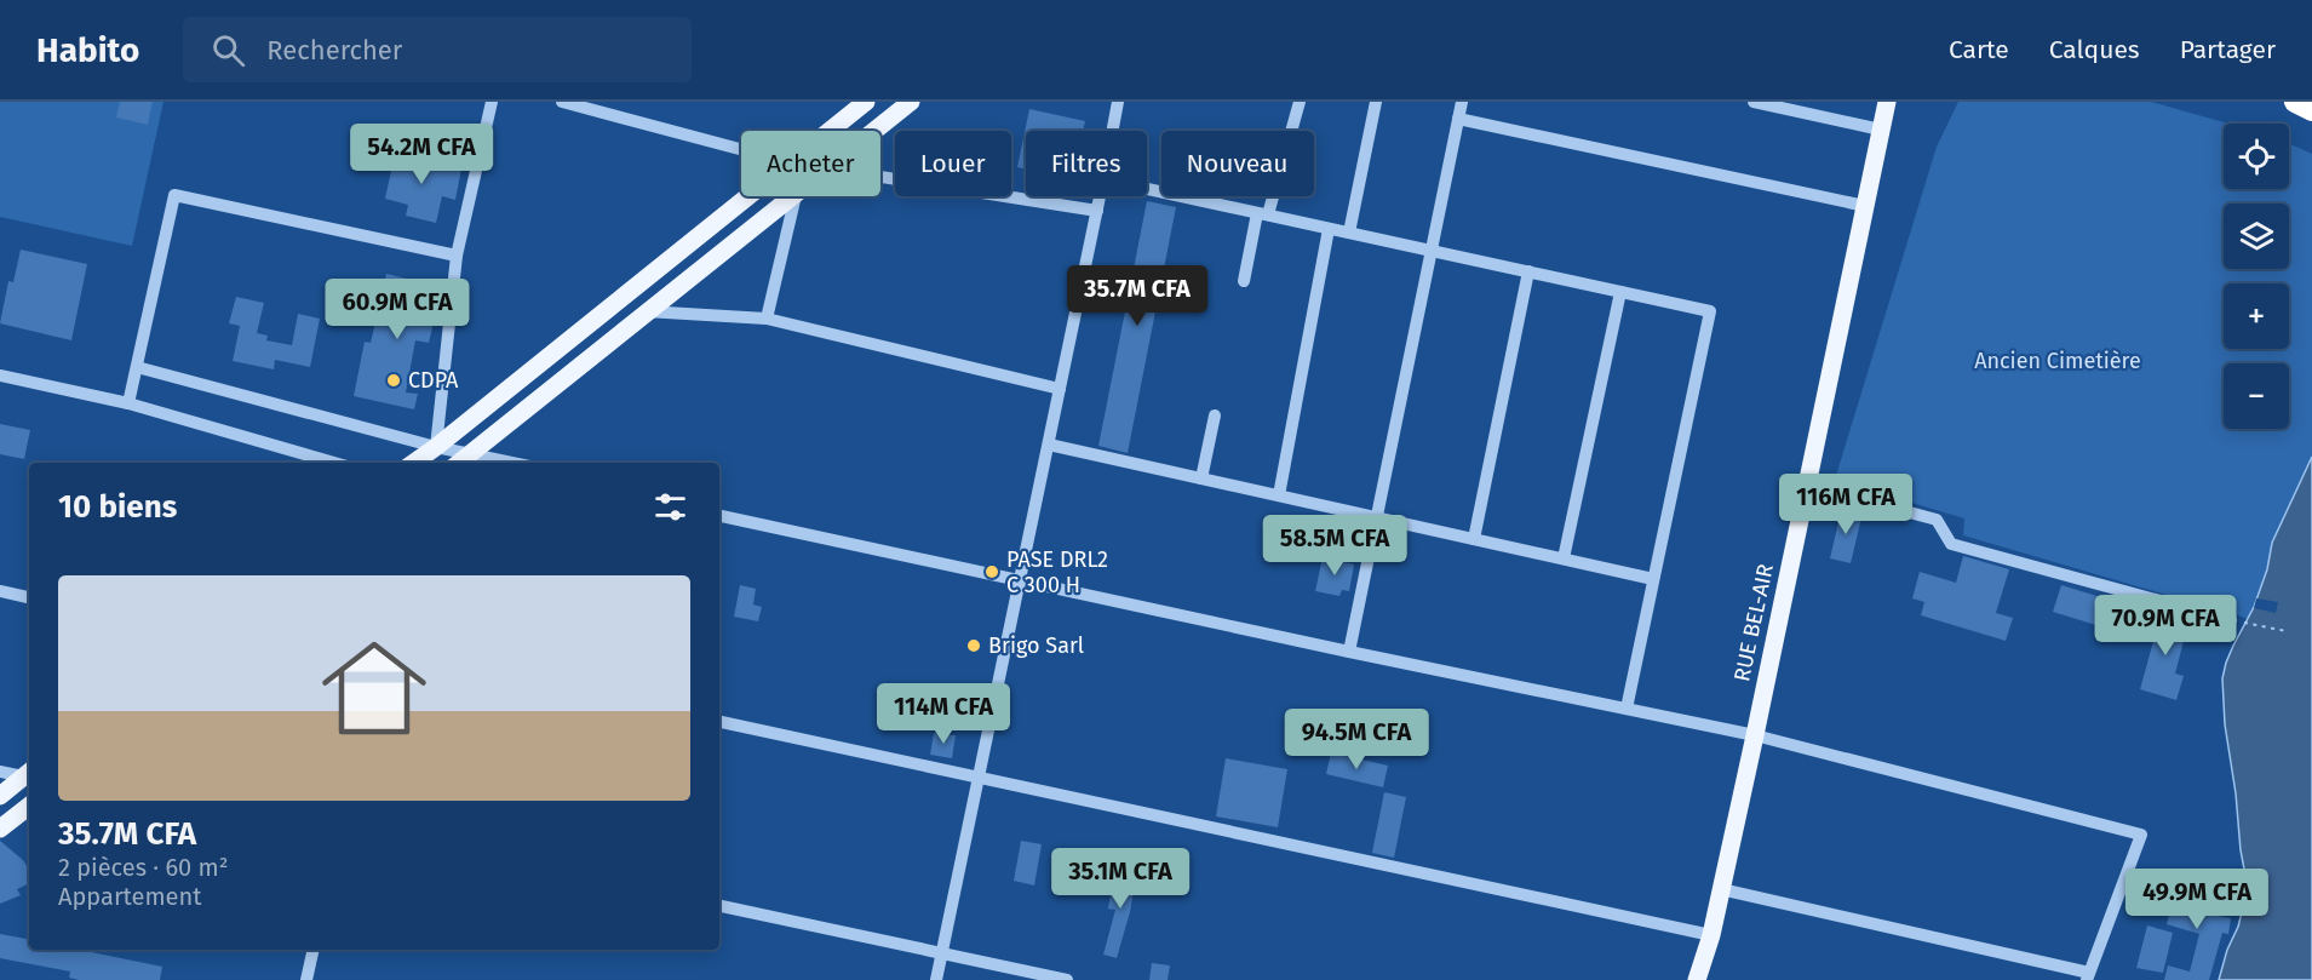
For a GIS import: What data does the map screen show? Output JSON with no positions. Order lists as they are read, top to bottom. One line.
{"streets":{"main road":["RUE BEL-AIR"]},"parks":["Ancien Cimetière"],"places":["CDPA","PASE DRL2 C 300 H","Brigo Sarl"],"page":{"header":"Habito","search":"Rechercher","nav":["Carte","Calques","Partager"],"map_buttons":["+","−"],"price":["54.2M CFA","35.7M CFA","60.9M CFA","116M CFA","58.5M CFA","70.9M CFA","114M CFA","94.5M CFA","35.1M CFA","49.9M CFA"],"chip":["Acheter","Louer","Filtres","Nouveau"],"heading":"10 biens","list":[{"name":"35.7M CFA","note":"2 pièces · 60 m² · Appartement"}]}}
